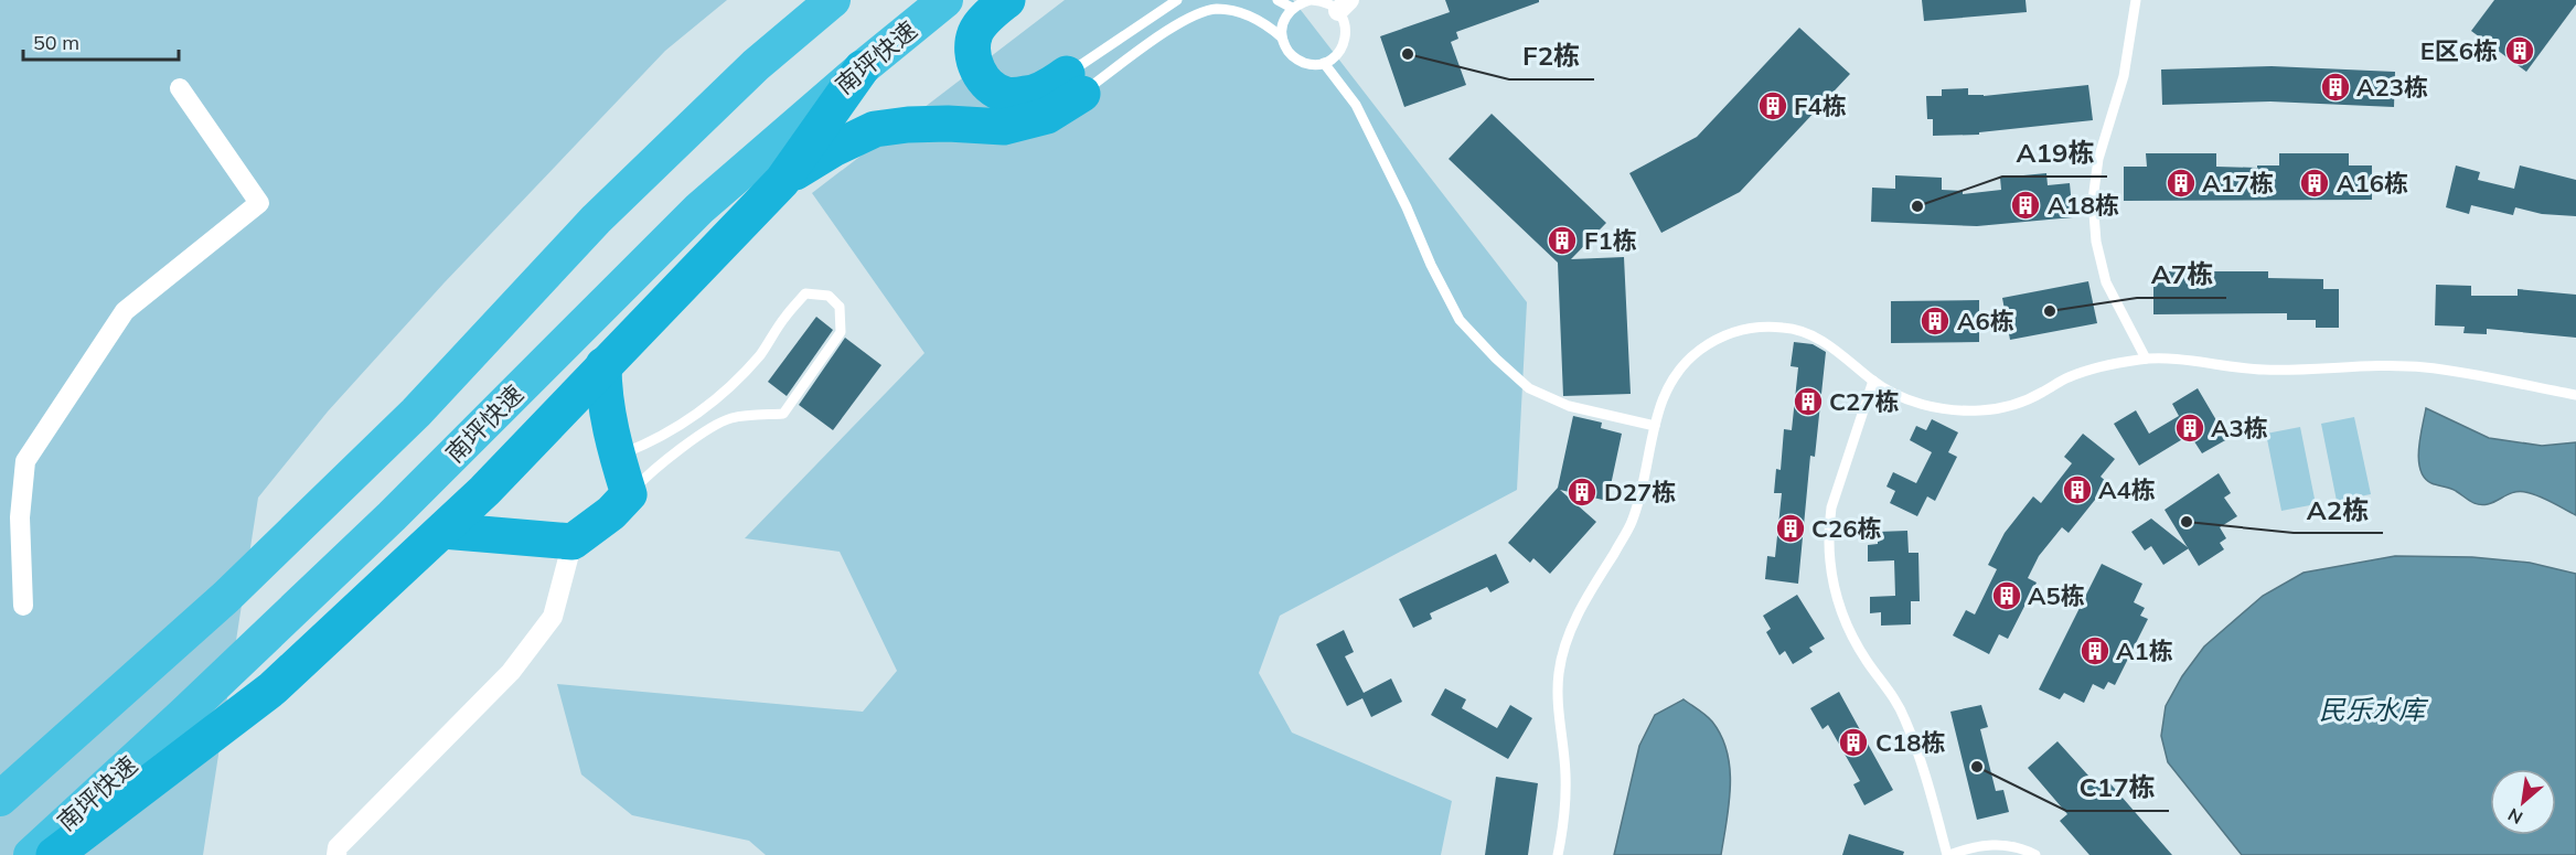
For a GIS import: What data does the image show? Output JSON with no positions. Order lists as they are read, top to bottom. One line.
{"streets":{"highway":["南坪快速"]},"water":["民乐水库"],"places":{"building":["E区6栋","A23栋","F4栋","A17栋","A16栋","A18栋","F1栋","A6栋","C27栋","A3栋","A4栋","D27栋","C26栋","A5栋","A1栋","C18栋"],"other":["F2栋","A19栋","A7栋","A2栋","C17栋"]},"scale_bar":"50 m","north":"bottom left"}
